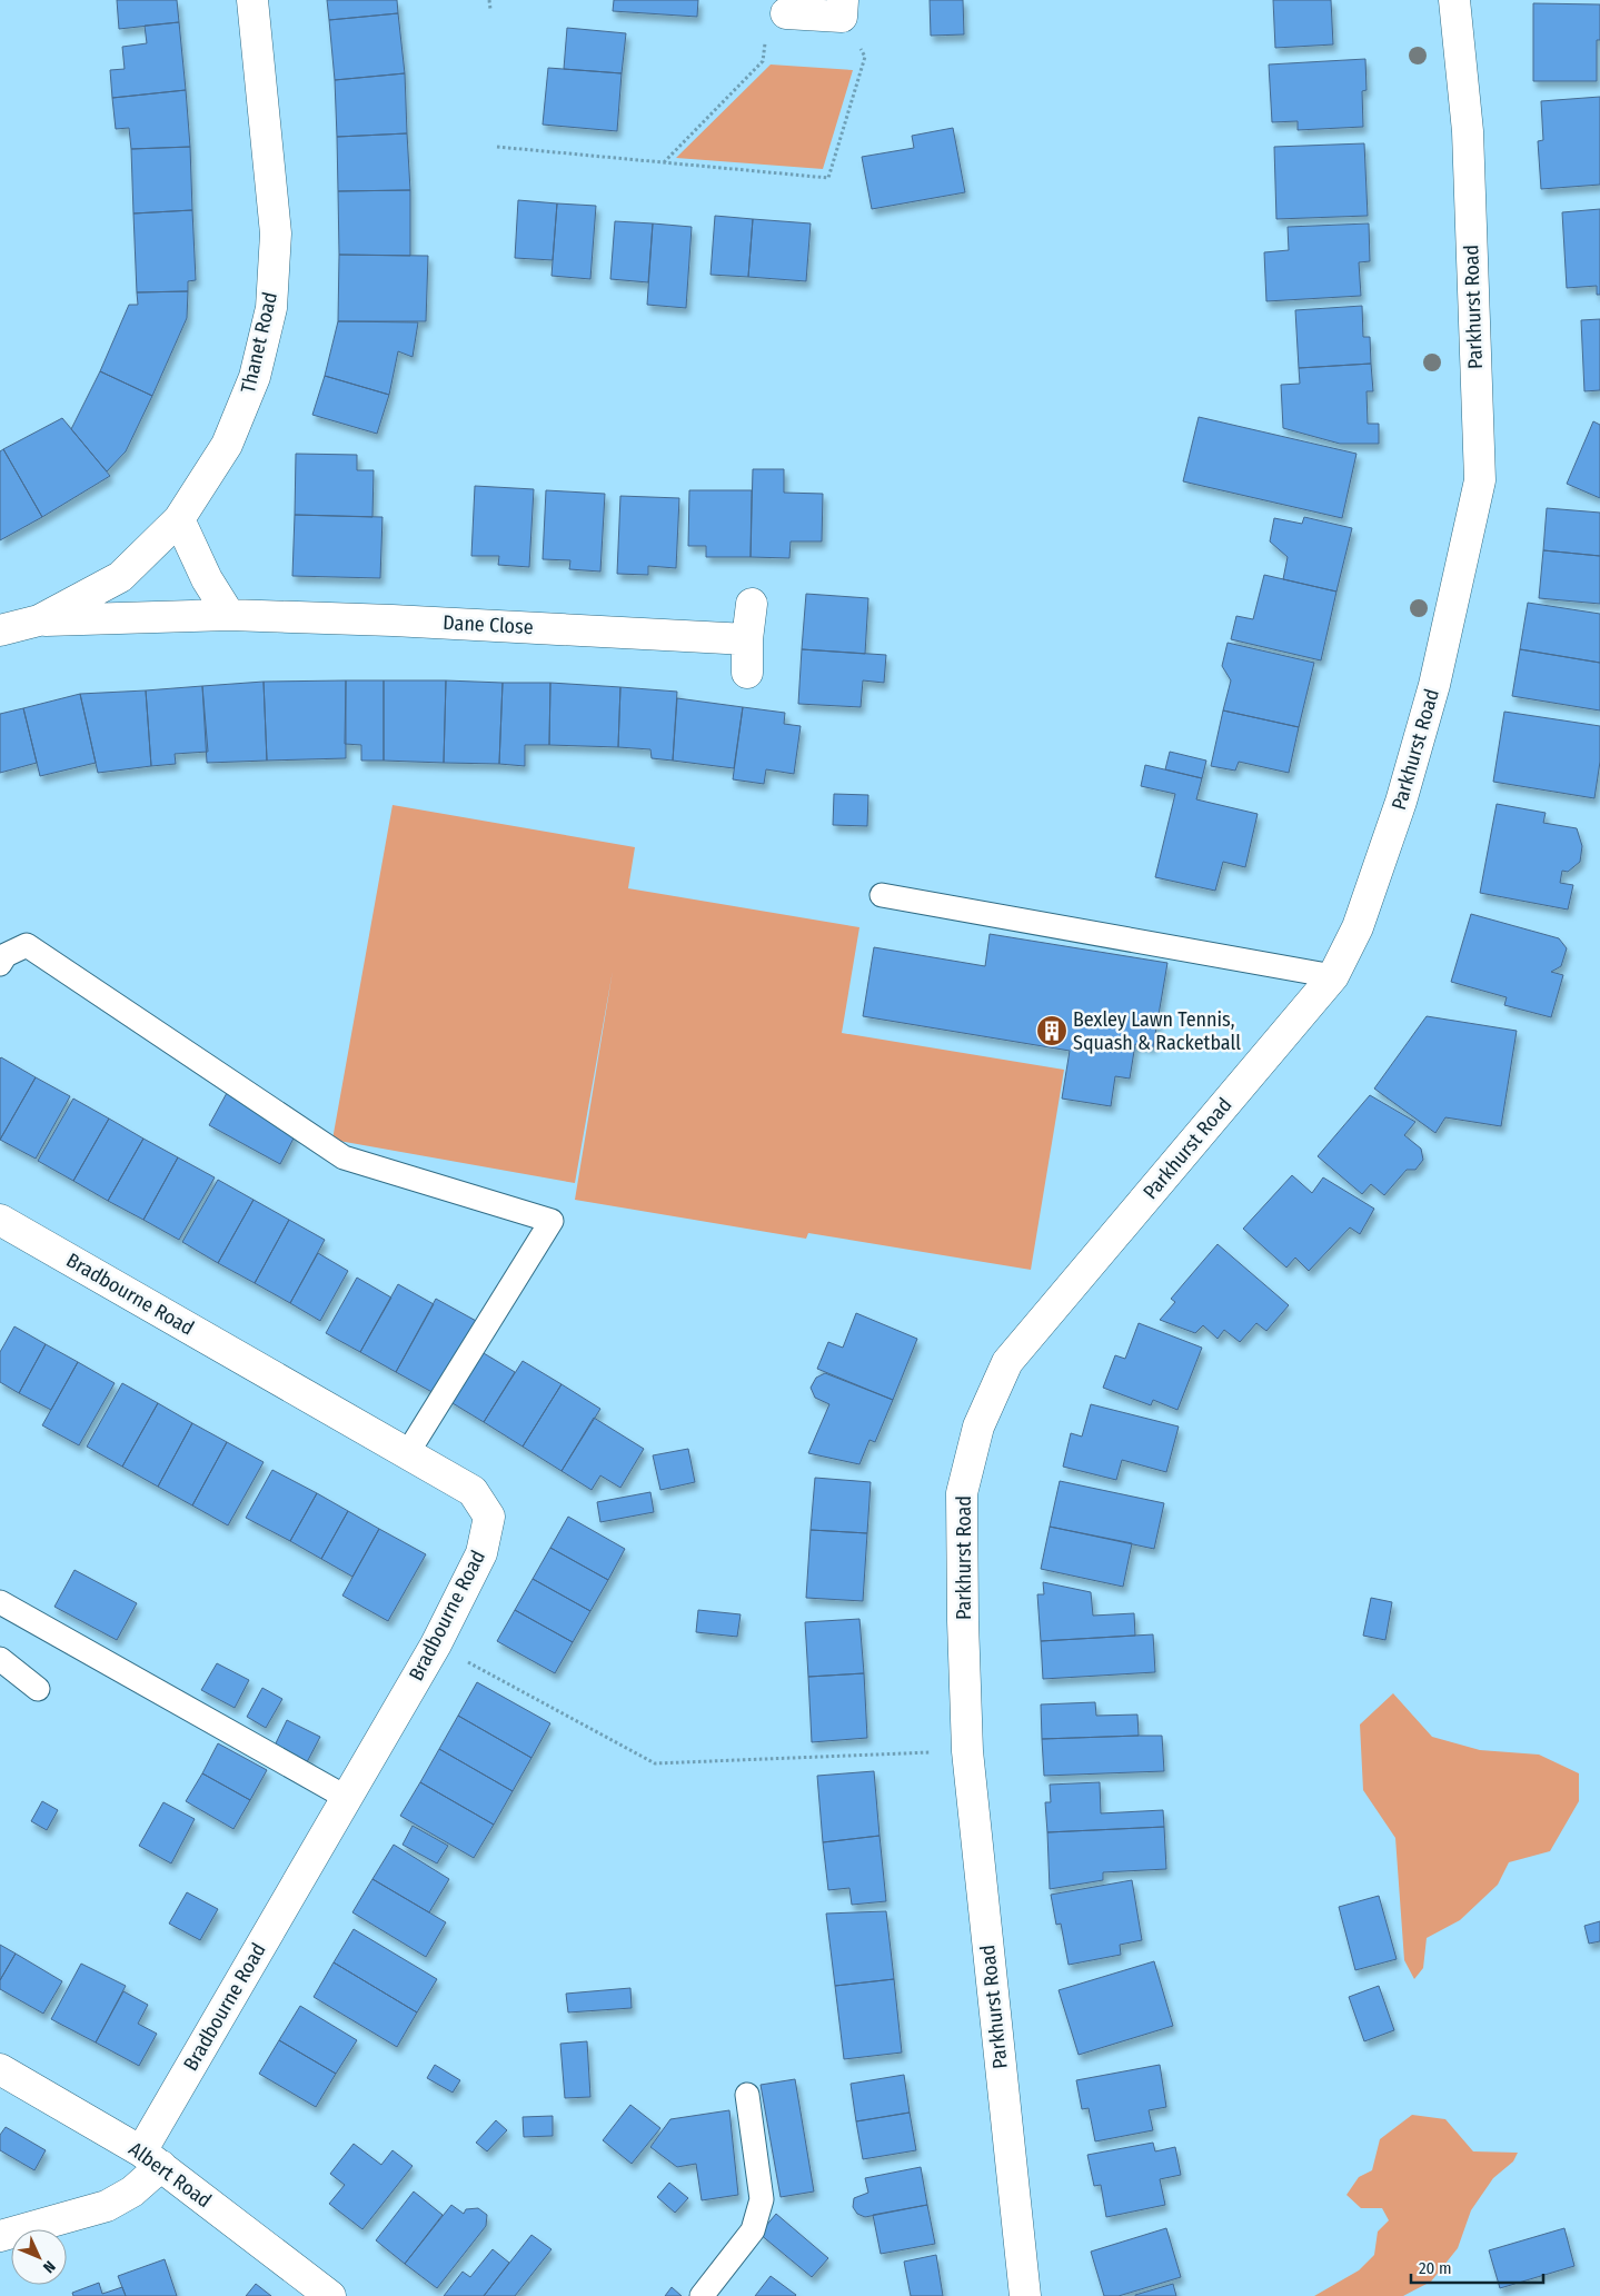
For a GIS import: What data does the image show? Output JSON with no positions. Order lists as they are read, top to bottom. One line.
{"streets":{"street":["Parkhurst Road","Thanet Road","Dane Close","Bradbourne Road","Albert Road"]},"crossings":[["Thanet Road","Dane Close"],["Bradbourne Road","Albert Road"]],"places":{"building":["Bexley Lawn Tennis, Squash & Racketball"]},"scale_bar":"20 m","north":"bottom right"}
